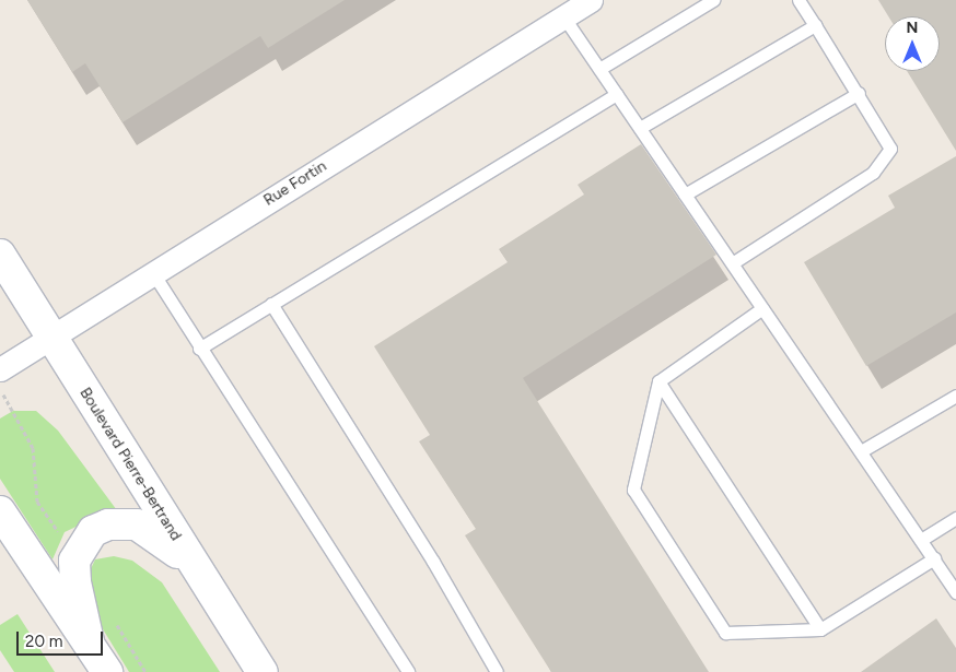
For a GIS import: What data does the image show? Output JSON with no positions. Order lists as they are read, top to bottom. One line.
{"streets":{"main road":["Boulevard Pierre-Bertrand"],"street":["Rue Fortin"]},"crossings":[["Rue Fortin","Boulevard Pierre-Bertrand"]],"scale_bar":"20 m","north":"top"}
